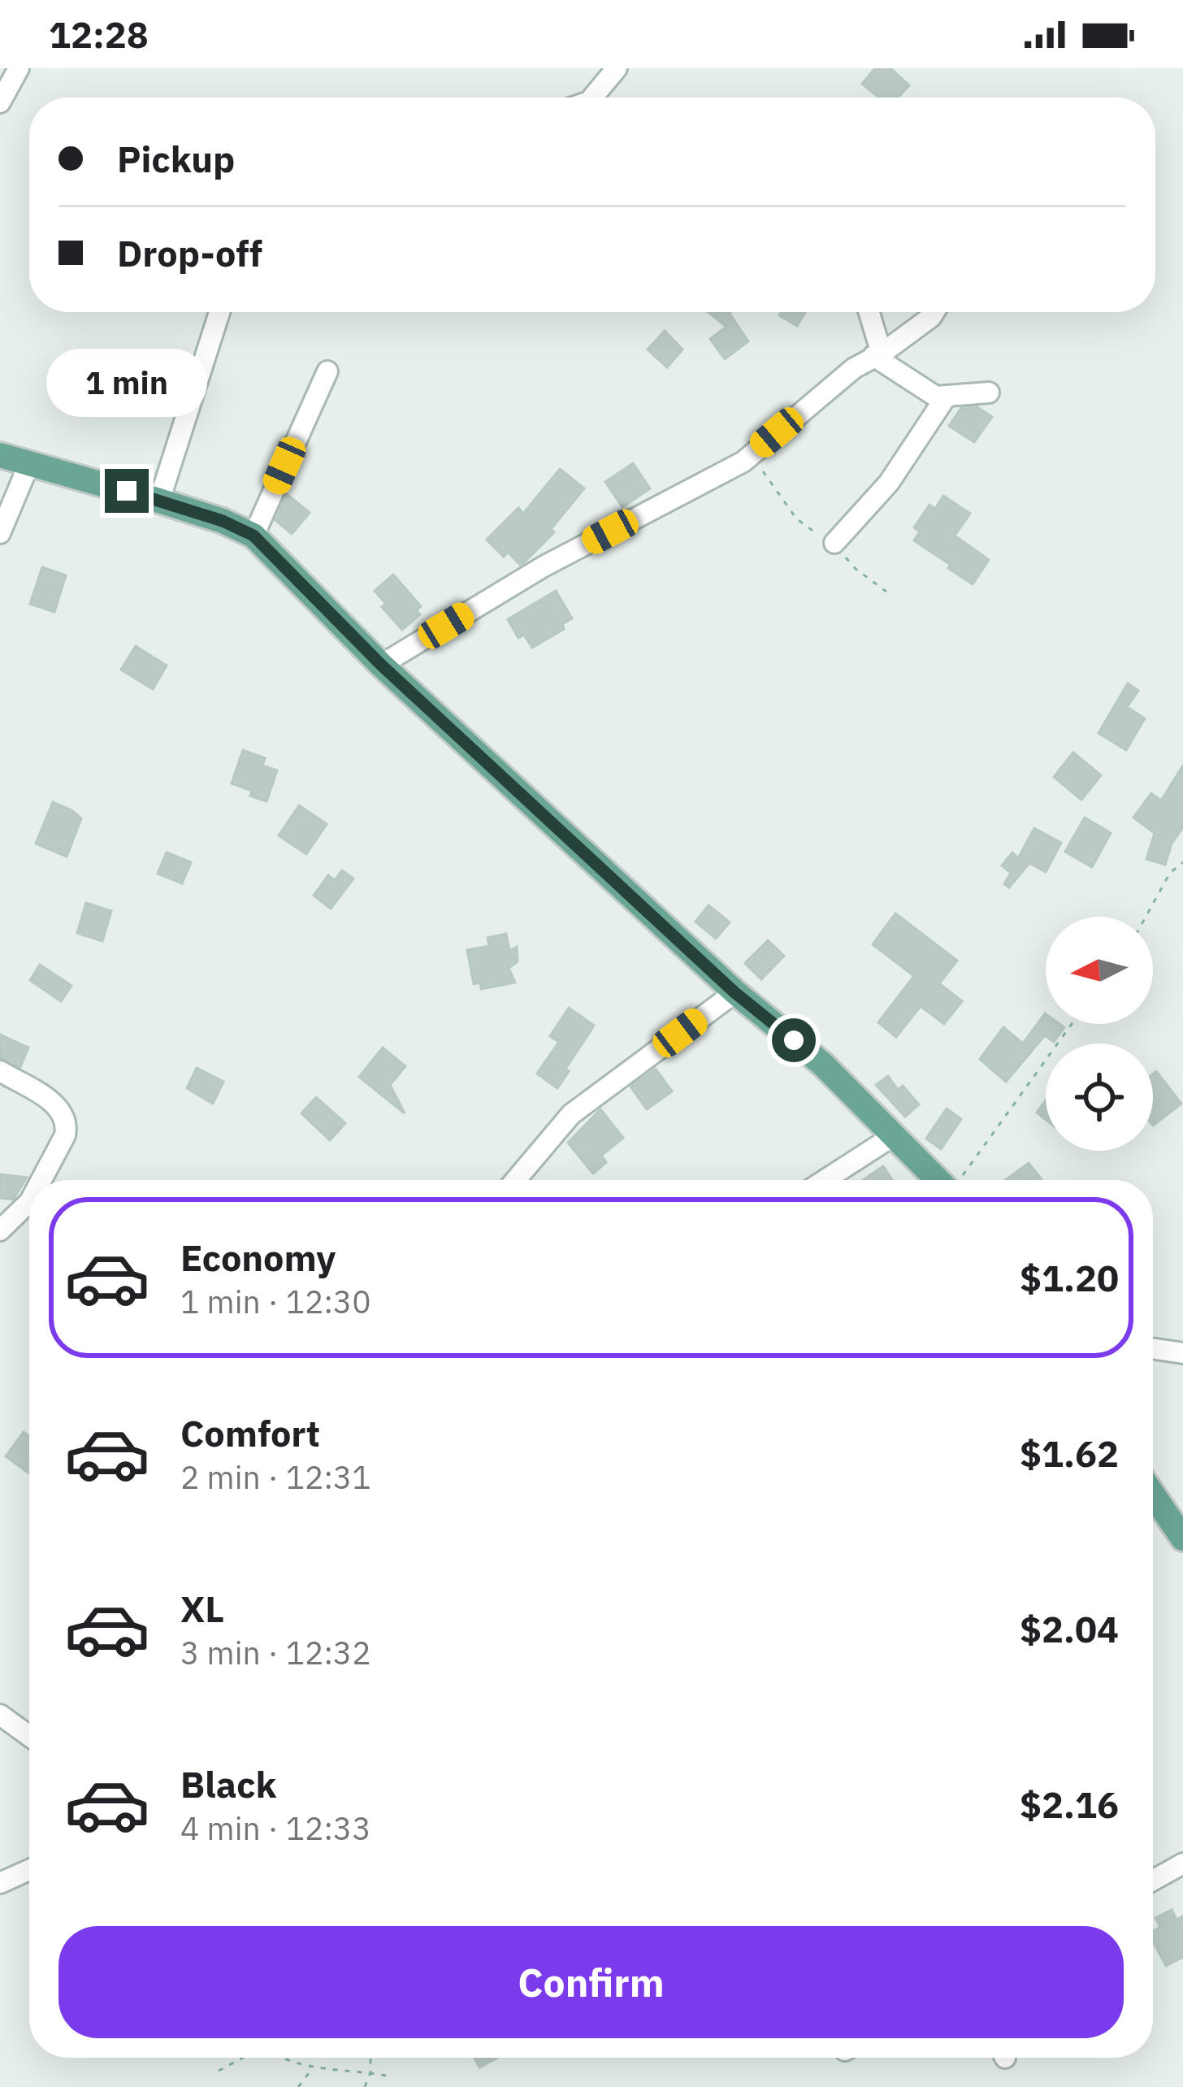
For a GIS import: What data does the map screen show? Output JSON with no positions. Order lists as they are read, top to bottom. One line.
{"north":"left","page":{"status":"12:28","banner":["Pickup","Drop-off"],"bubble":"1 min","list":[{"name":"Economy","note":"1 min · 12:30","value":"$1.20"},{"name":"Comfort","note":"2 min · 12:31","value":"$1.62"},{"name":"XL","note":"3 min · 12:32","value":"$2.04"},{"name":"Black","note":"4 min · 12:33","value":"$2.16"}],"buttons":"Confirm"}}
